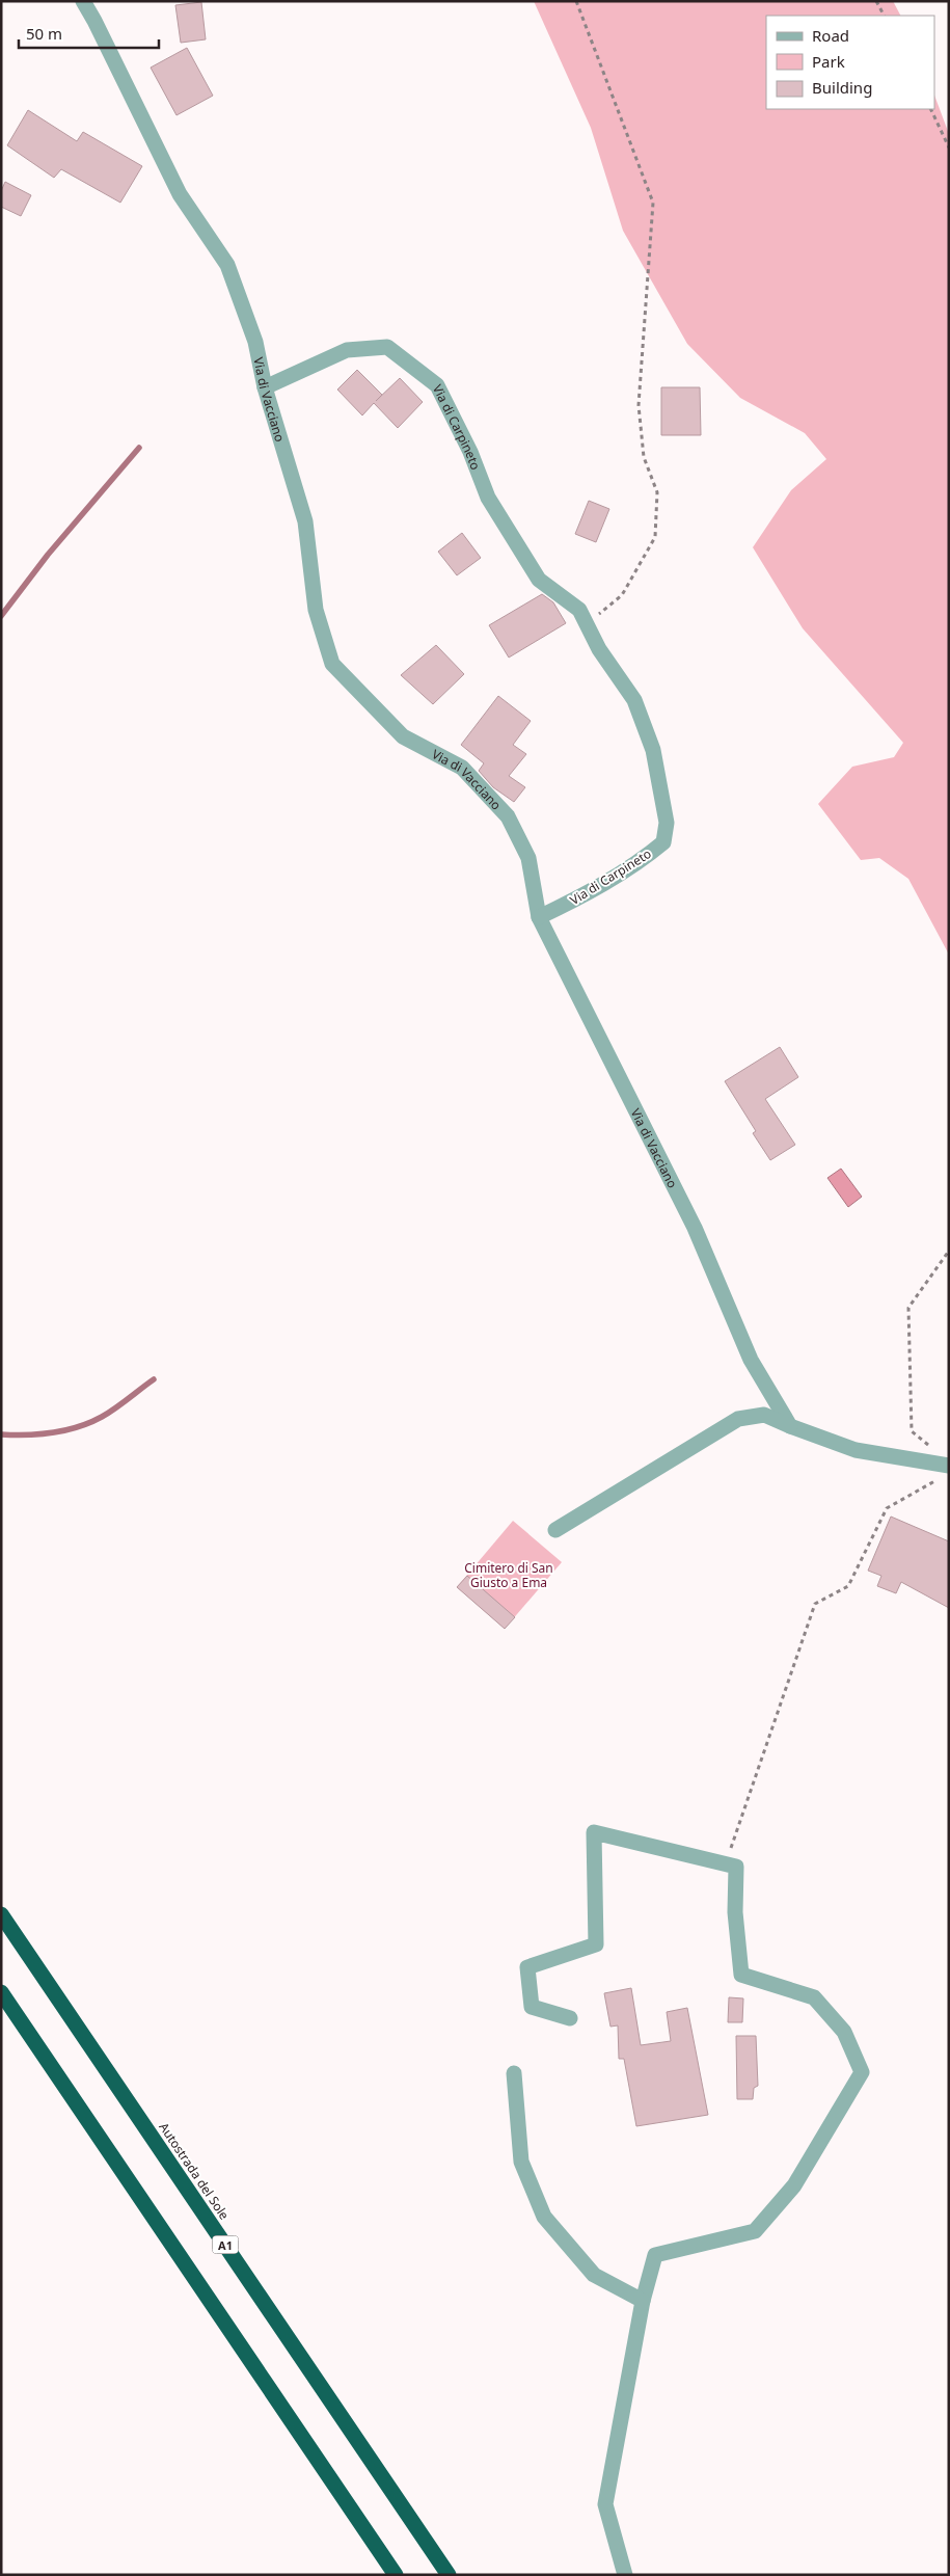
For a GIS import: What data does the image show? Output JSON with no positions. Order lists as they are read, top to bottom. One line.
{"streets":{"highway":["Autostrada del Sole","A1"],"street":["Via di Vacciano","Via di Carpineto"]},"crossings":[["Via di Vacciano","Via di Carpineto"]],"parks":["Cimitero di San Giusto a Ema"],"legend":["Road","Park","Building"],"scale_bar":"50 m"}
